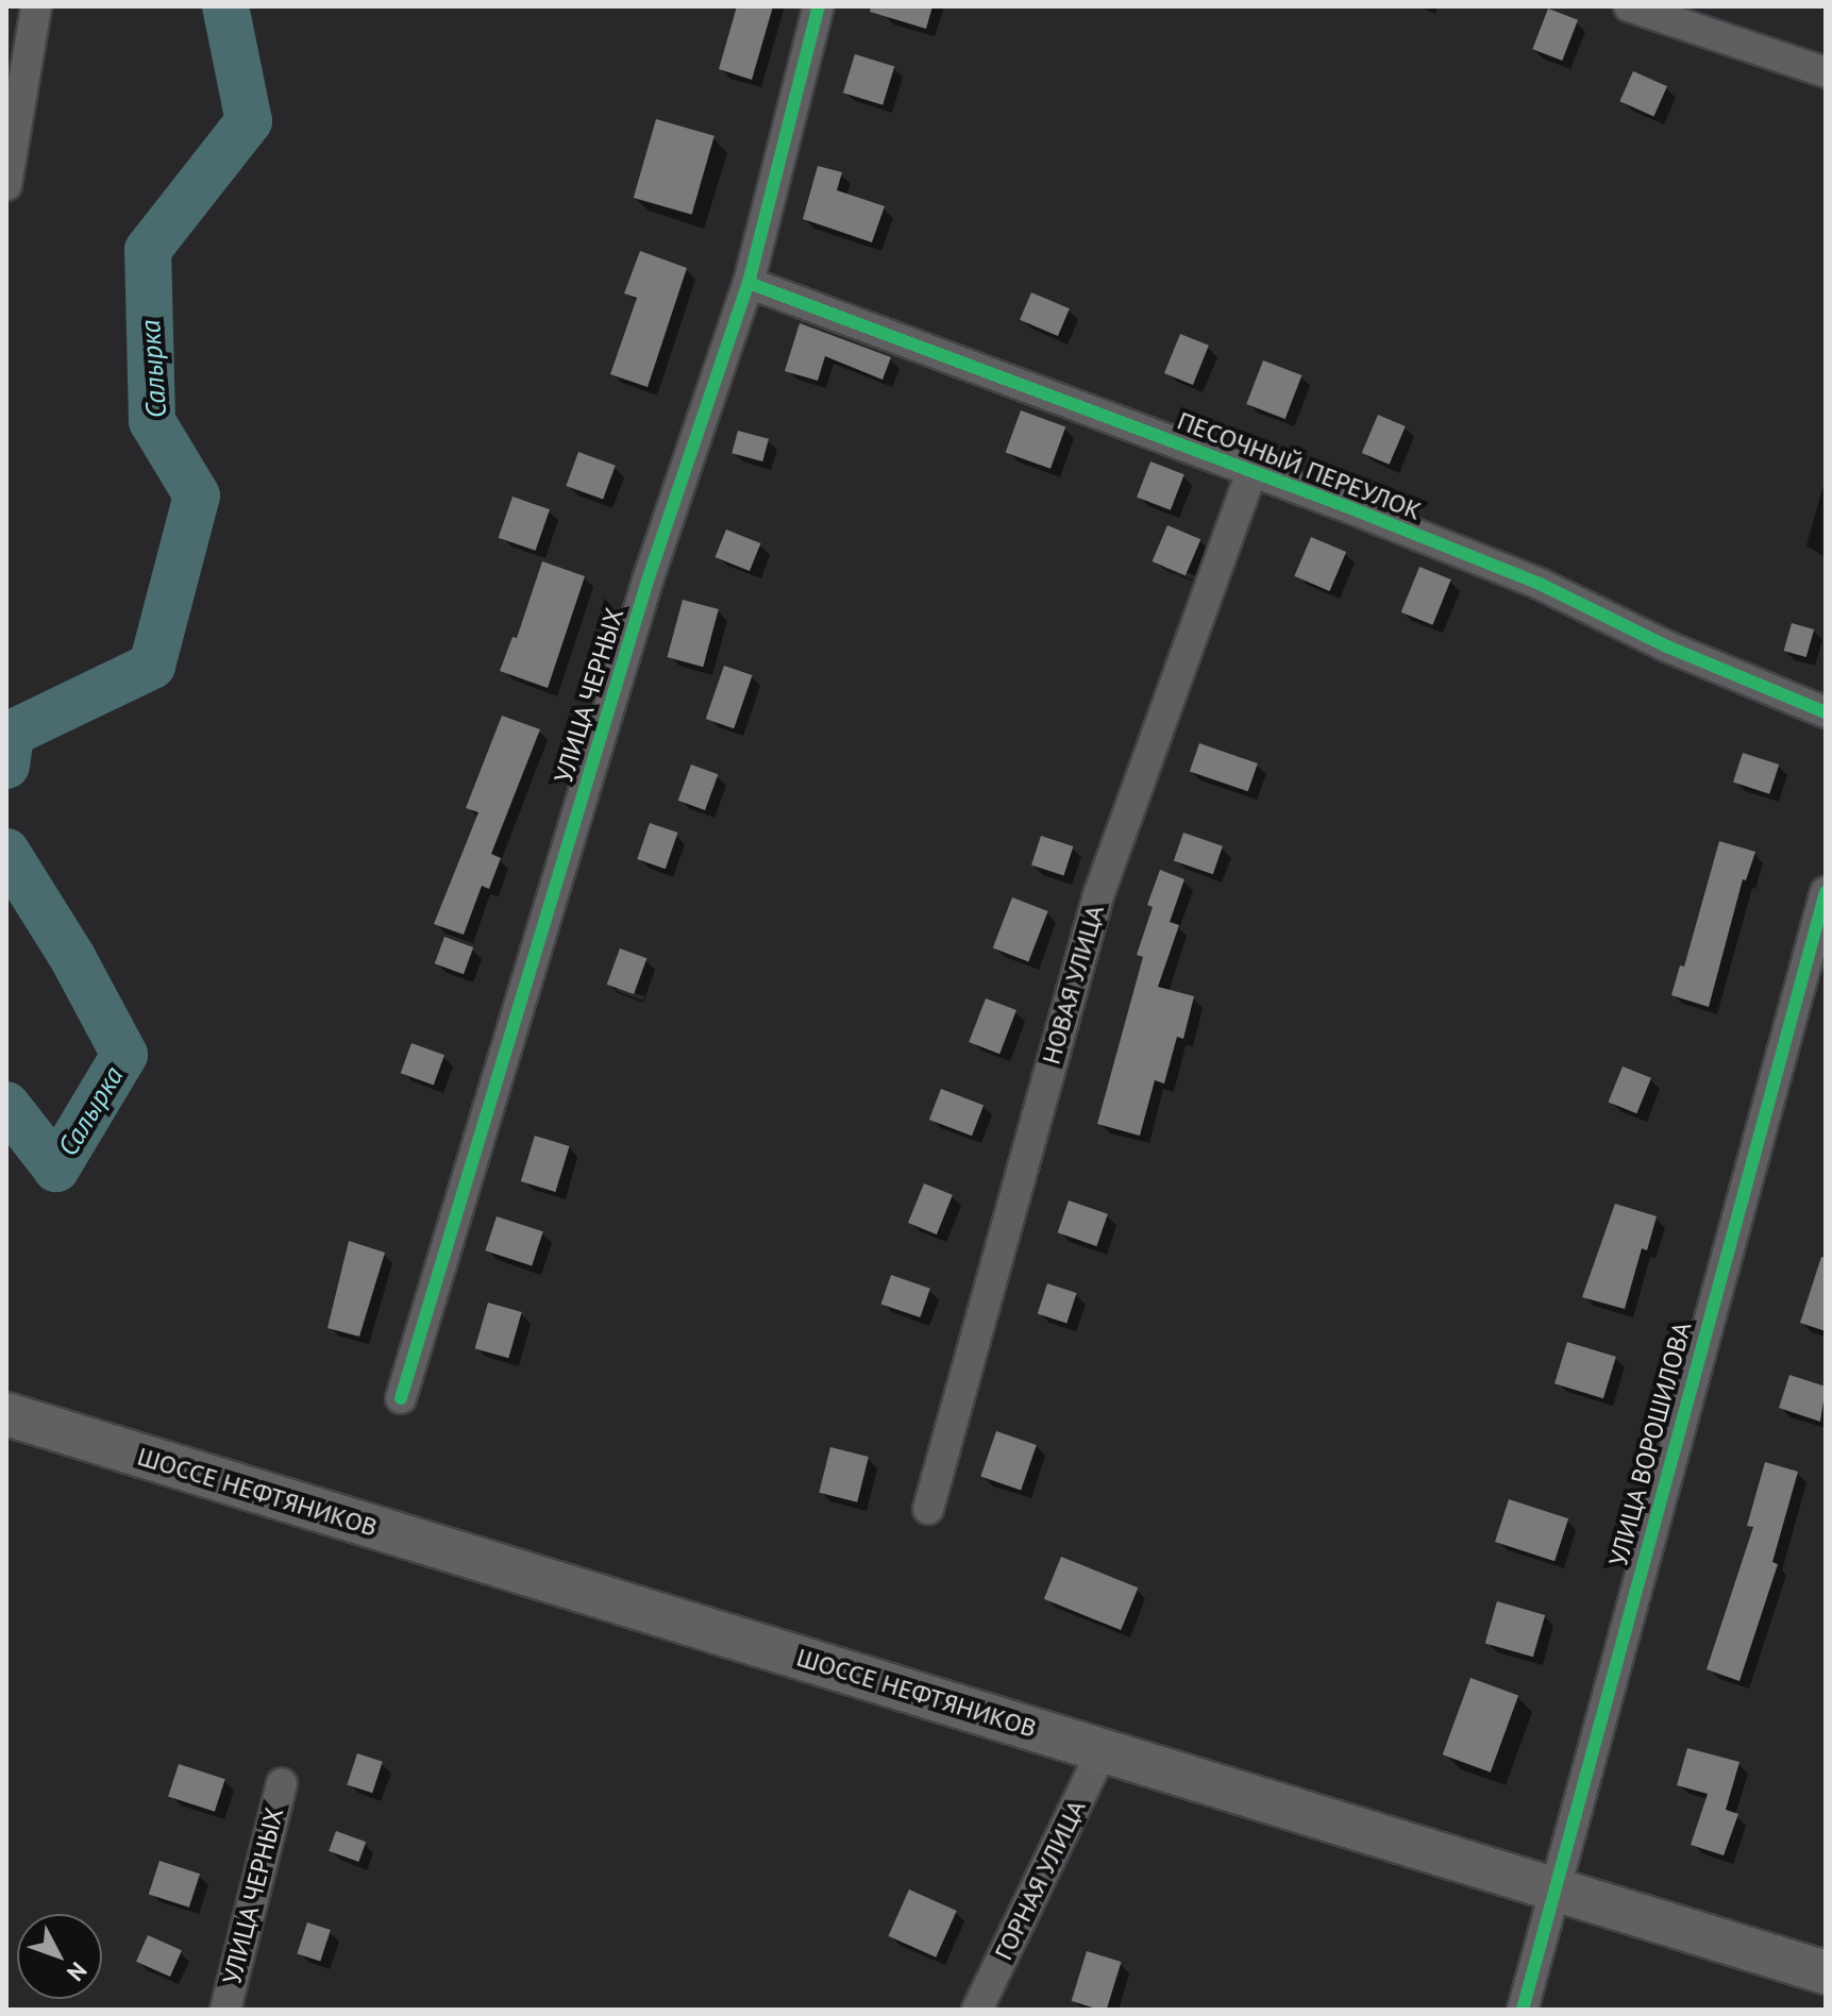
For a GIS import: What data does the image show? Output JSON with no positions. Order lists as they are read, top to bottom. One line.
{"streets":{"main road":["ШОССЕ НЕФТЯНИКОВ"],"street":["ПЕСОЧНЫЙ ПЕРЕУЛОК","УЛИЦА ЧЕРНЫХ","НОВАЯ УЛИЦА","УЛИЦА ВОРОШИЛОВА","ГОРНАЯ УЛИЦА"]},"crossings":[["ПЕСОЧНЫЙ ПЕРЕУЛОК","УЛИЦА ЧЕРНЫХ"],["ПЕСОЧНЫЙ ПЕРЕУЛОК","НОВАЯ УЛИЦА"],["УЛИЦА ВОРОШИЛОВА","ШОССЕ НЕФТЯНИКОВ"],["ШОССЕ НЕФТЯНИКОВ","ГОРНАЯ УЛИЦА"]],"water":["Салырка"],"north":"bottom right"}
